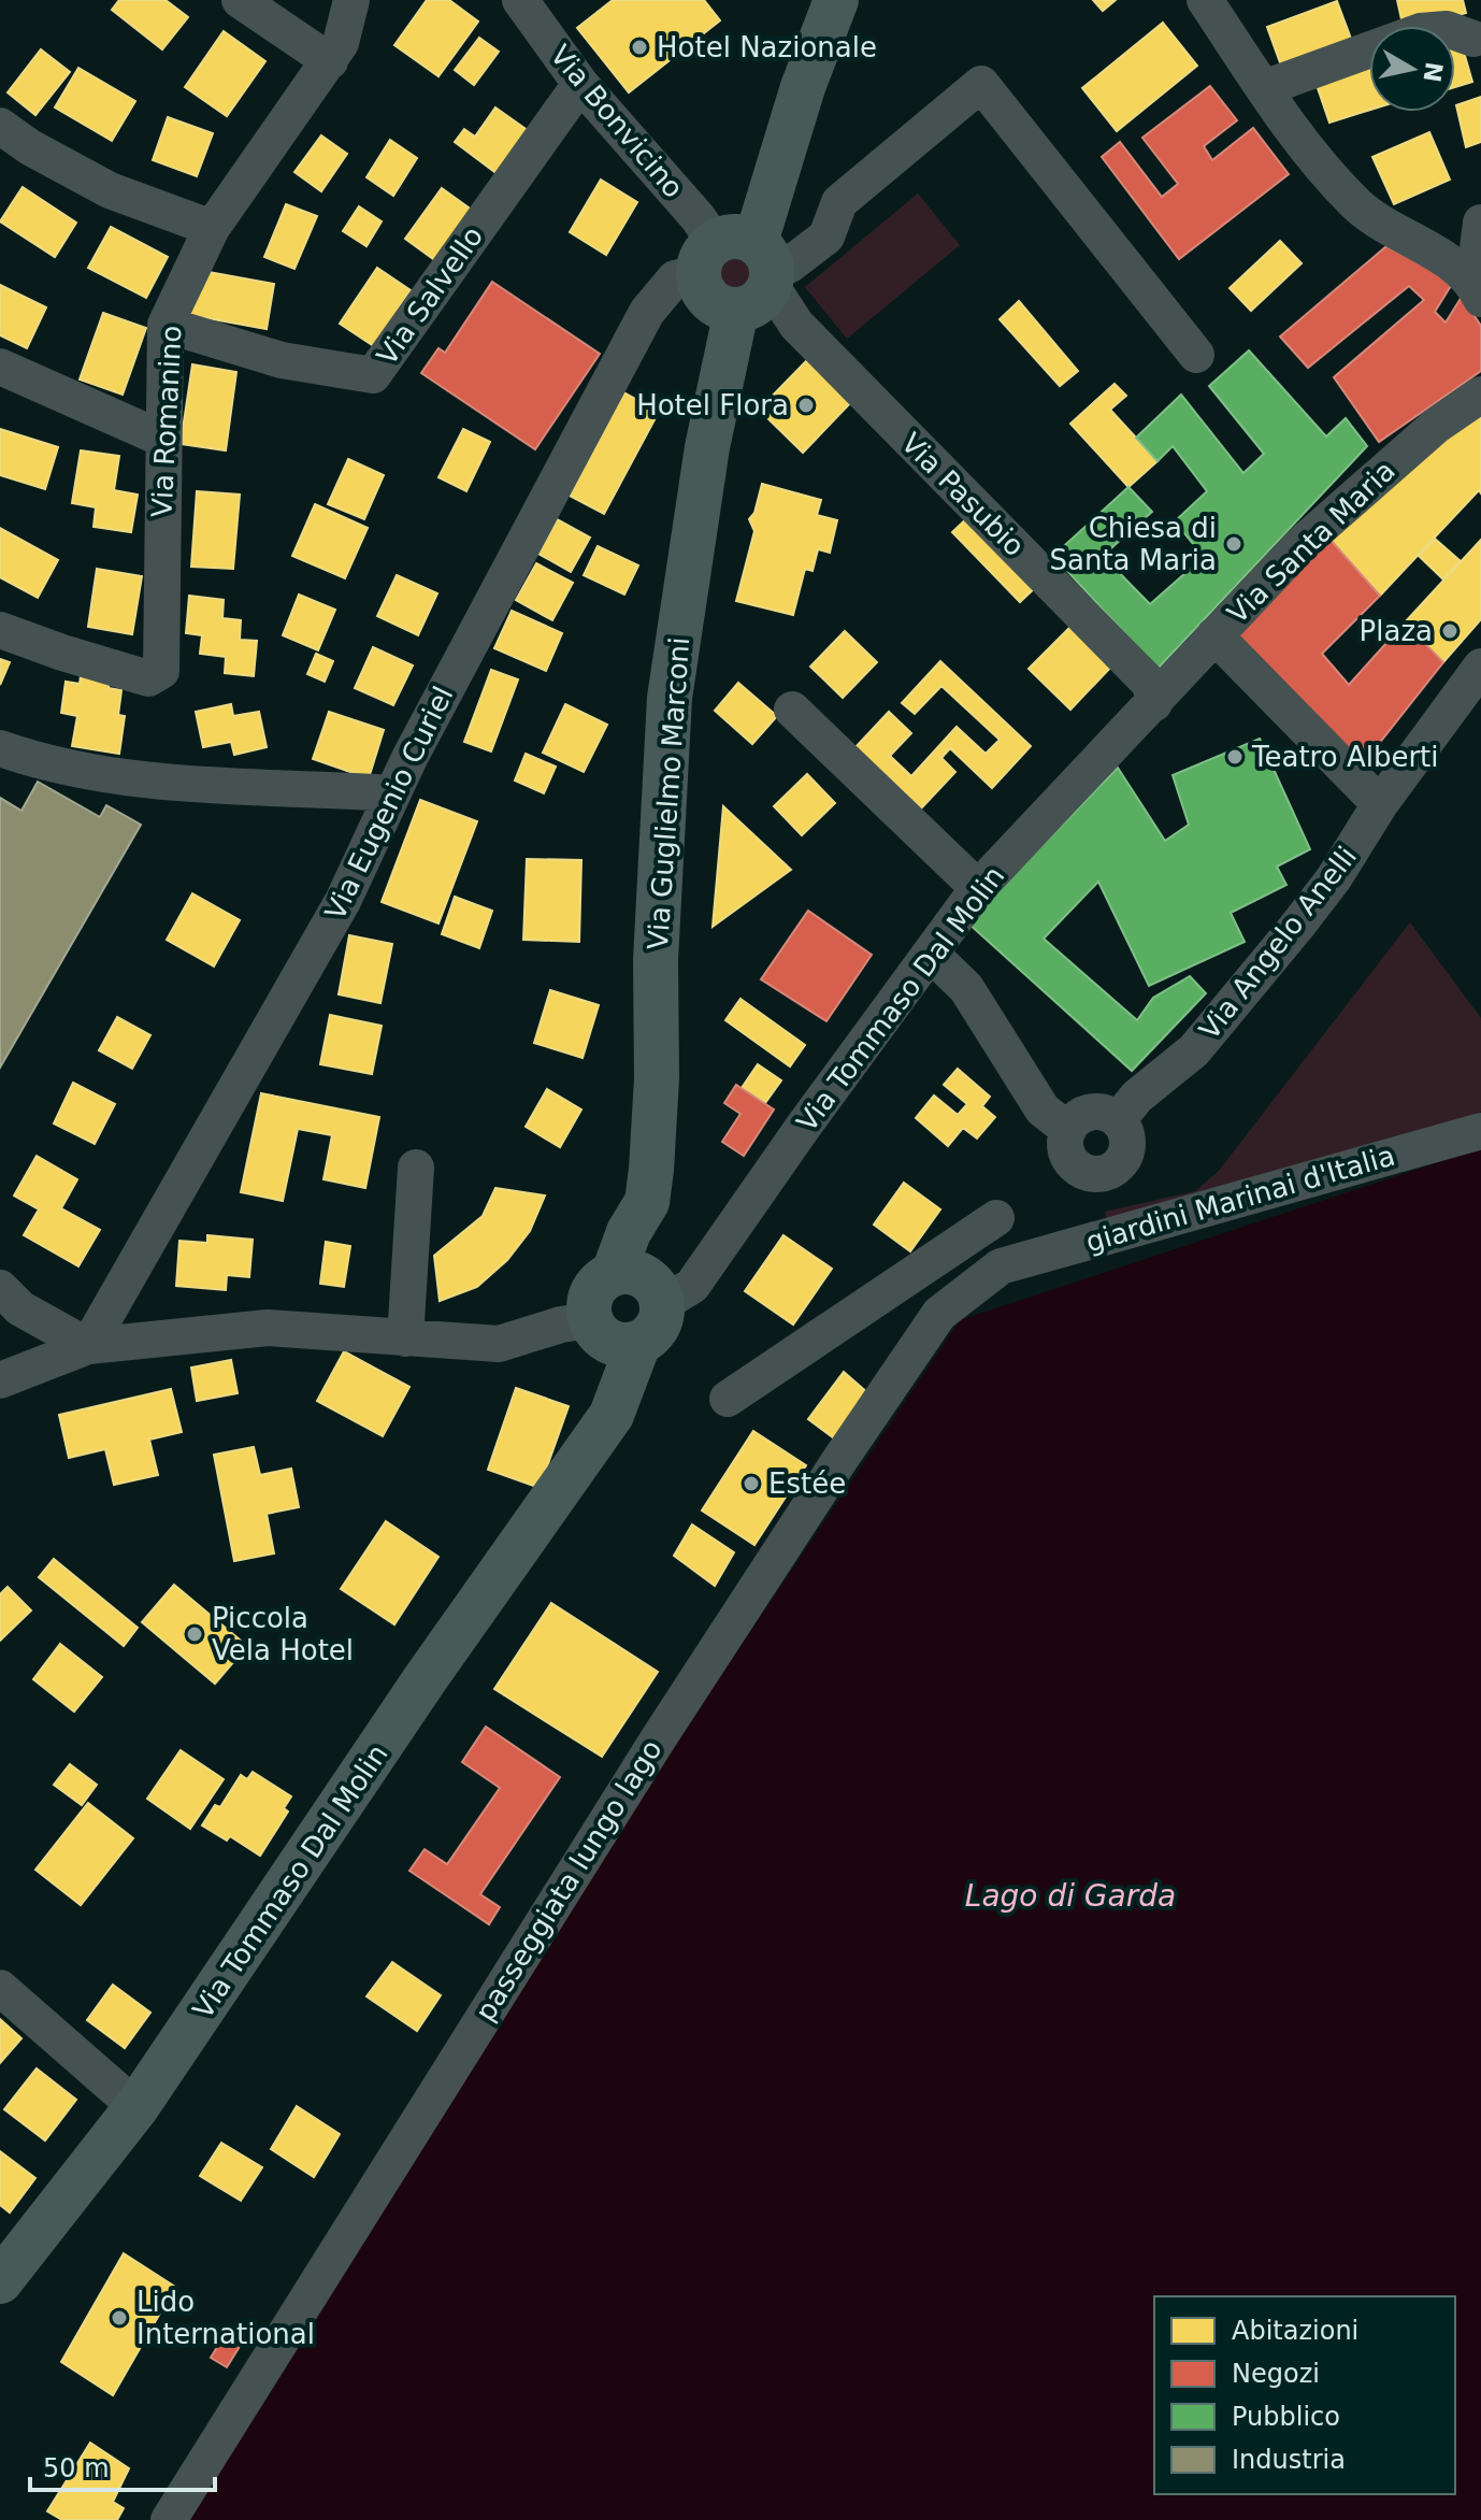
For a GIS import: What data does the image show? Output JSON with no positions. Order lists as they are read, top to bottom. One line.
{"streets":{"main road":["Via Guglielmo Marconi","Via Tommaso Dal Molin"],"street":["Via Bonvicino","Via Salvello","Via Romanino","Via Pasubio","Via Santa Maria","Via Eugenio Curiel","Via Angelo Anelli","giardini Marinai d'Italia","passeggiata lungo lago"]},"crossings":[["Via Bonvicino","Via Salvello"],["Via Bonvicino","Via Pasubio"],["Via Bonvicino","Via Guglielmo Marconi"],["Via Bonvicino","Via Eugenio Curiel"],["Via Salvello","Via Romanino"],["Via Pasubio","Via Santa Maria"],["Via Pasubio","Via Guglielmo Marconi"],["Via Pasubio","Via Eugenio Curiel"],["Via Pasubio","Via Tommaso Dal Molin"],["Via Santa Maria","Via Tommaso Dal Molin"],["Via Guglielmo Marconi","Via Eugenio Curiel"],["Via Guglielmo Marconi","Via Tommaso Dal Molin"],["giardini Marinai d'Italia","passeggiata lungo lago"]],"water":["Lago di Garda"],"places":["Hotel Nazionale","Hotel Flora","Chiesa di Santa Maria","Plaza","Teatro Alberti","Estée","Piccola Vela Hotel","Lido International"],"legend":["Abitazioni","Negozi","Pubblico","Industria"],"scale_bar":"50 m","north":"right"}
